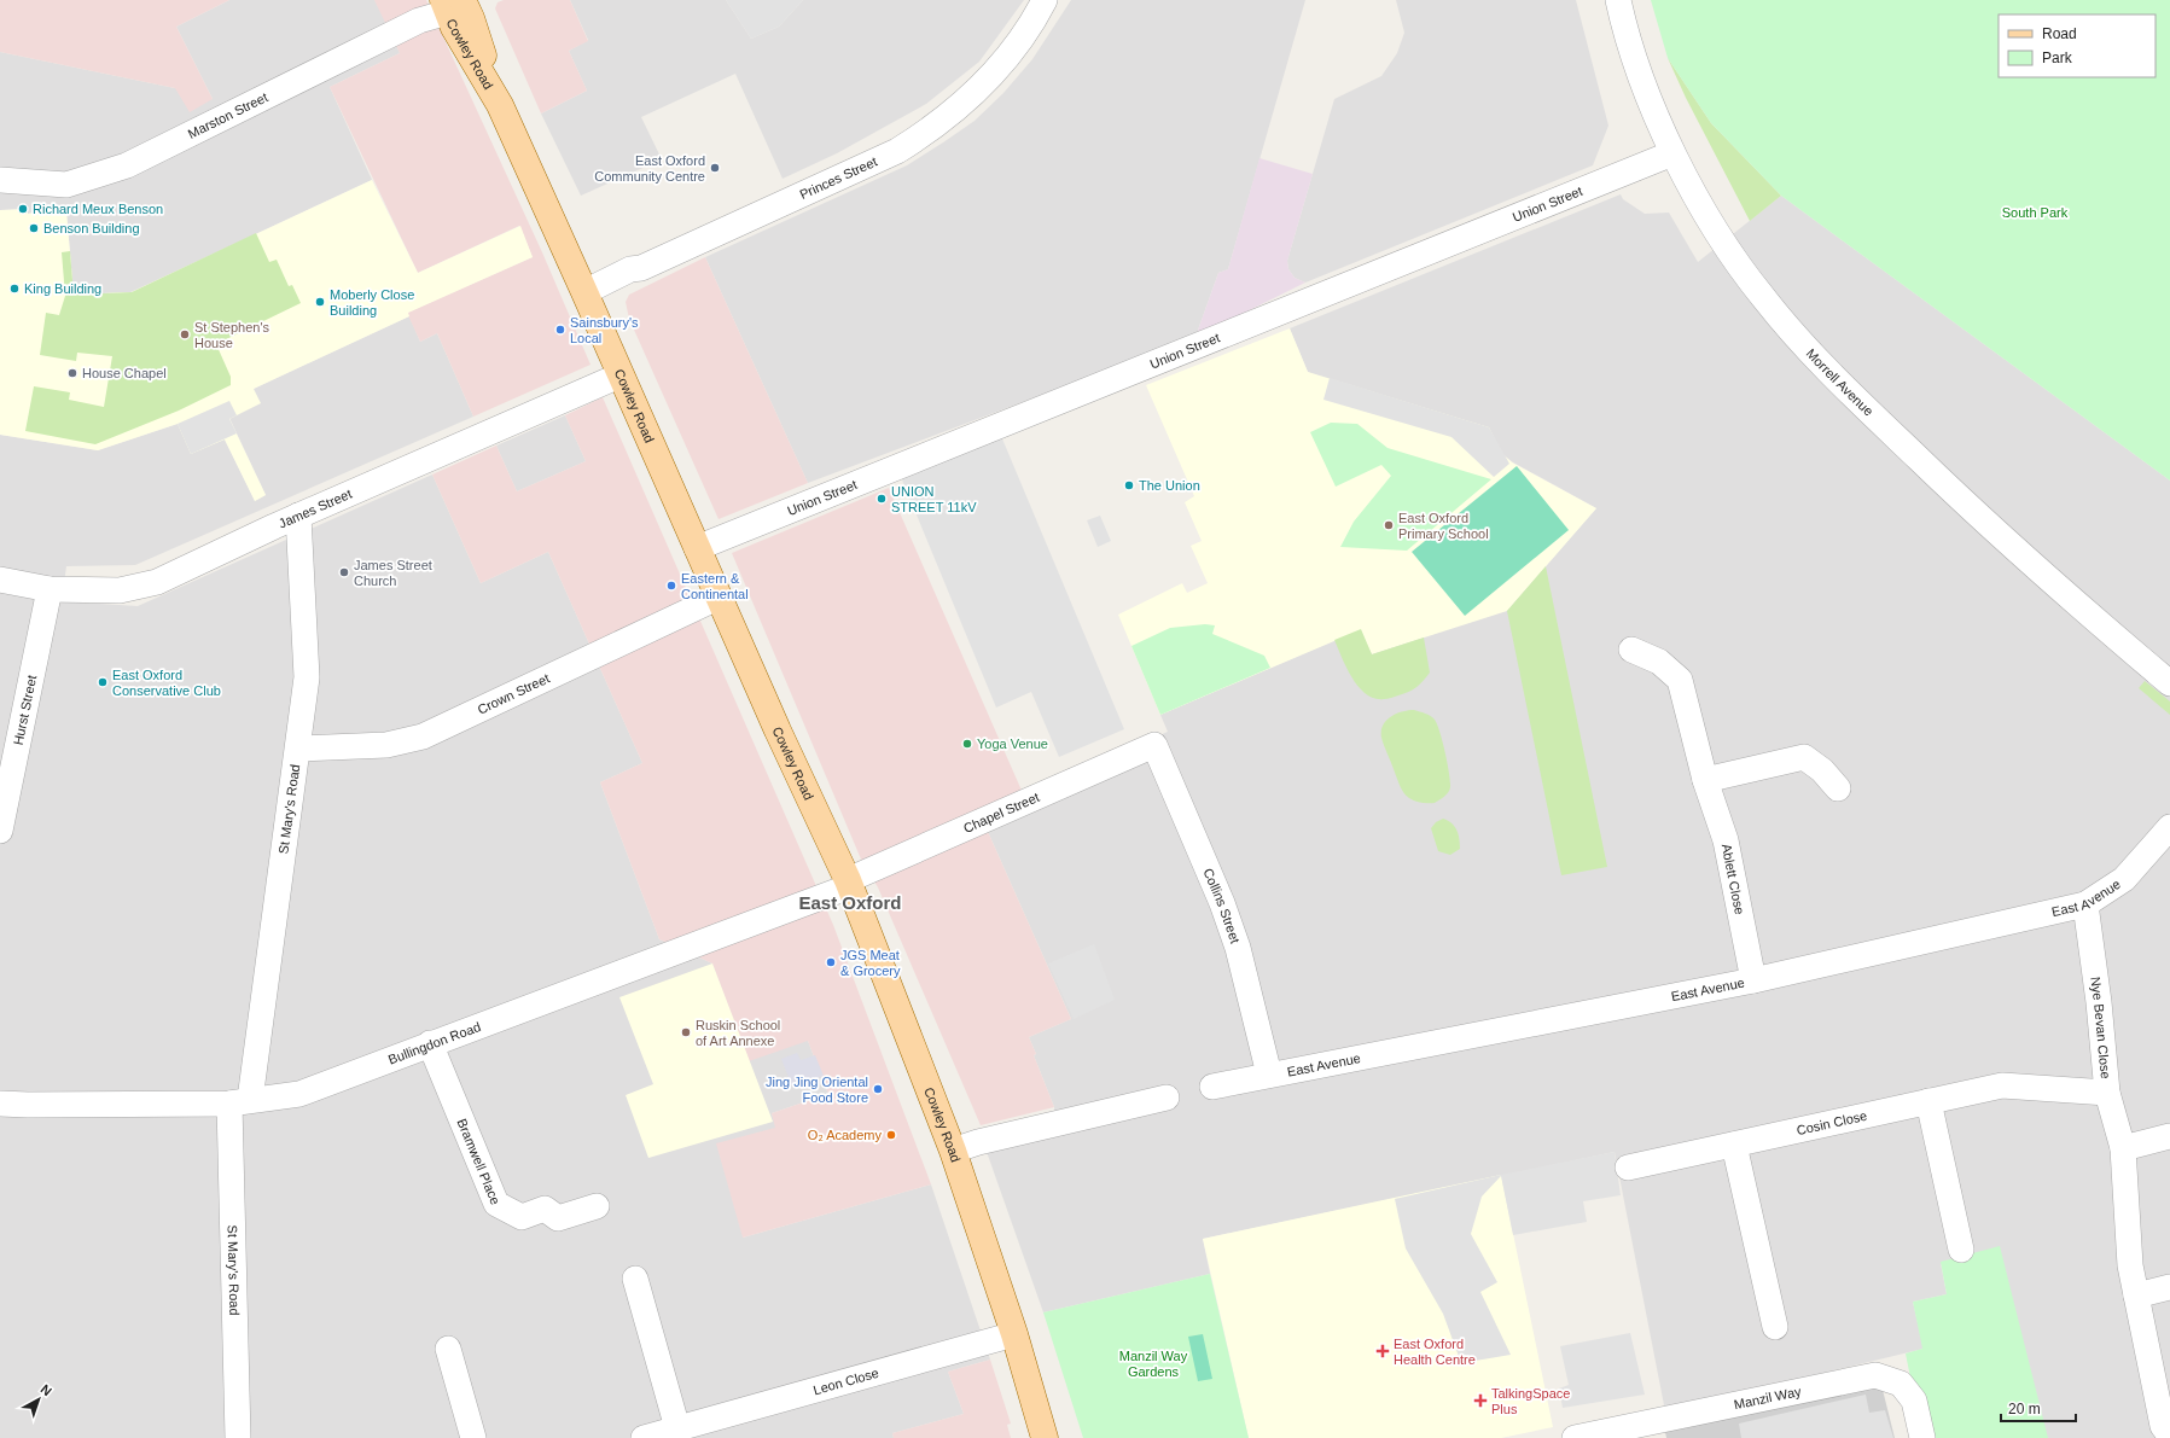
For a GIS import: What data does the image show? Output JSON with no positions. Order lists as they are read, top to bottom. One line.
{"streets":{"main road":["Cowley Road"],"street":["Marston Street","Princes Street","Union Street","Morrell Avenue","James Street","Crown Street","Hurst Street","St Mary's Road","Chapel Street","Ablett Close","East Avenue","Collins Street","Nye Bevan Close","Bullingdon Road","Cosin Close","Bramwell Place","Leon Close","Manzil Way"]},"crossings":[["Cowley Road","Marston Street"],["Cowley Road","Princes Street"],["Cowley Road","Union Street"],["Cowley Road","James Street"],["Cowley Road","Crown Street"],["Cowley Road","Chapel Street"],["Cowley Road","Bullingdon Road"],["Cowley Road","Leon Close"],["Union Street","Morrell Avenue"],["James Street","Hurst Street"],["James Street","St Mary's Road"],["Crown Street","St Mary's Road"],["St Mary's Road","Bullingdon Road"],["Chapel Street","Collins Street"],["Chapel Street","Bullingdon Road"],["Ablett Close","East Avenue"],["East Avenue","Collins Street"],["East Avenue","Nye Bevan Close"],["Nye Bevan Close","Cosin Close"],["Bullingdon Road","Bramwell Place"]],"districts":["East Oxford"],"parks":["South Park","Manzil Way Gardens"],"places":{"other":["East Oxford Community Centre","Richard Meux Benson","Benson Building","King Building","Moberly Close Building","Sainsbury's Local","St Stephen's House","House Chapel","The Union","UNION STREET 11kV","East Oxford Primary School","James Street Church","Eastern & Continental","East Oxford Conservative Club","Yoga Venue","JGS Meat & Grocery","Ruskin School of Art Annexe","Jing Jing Oriental Food Store","O₂ Academy"],"health":["East Oxford Health Centre","TalkingSpace Plus"]},"legend":["Road","Park"],"scale_bar":"20 m","north":"top right"}
